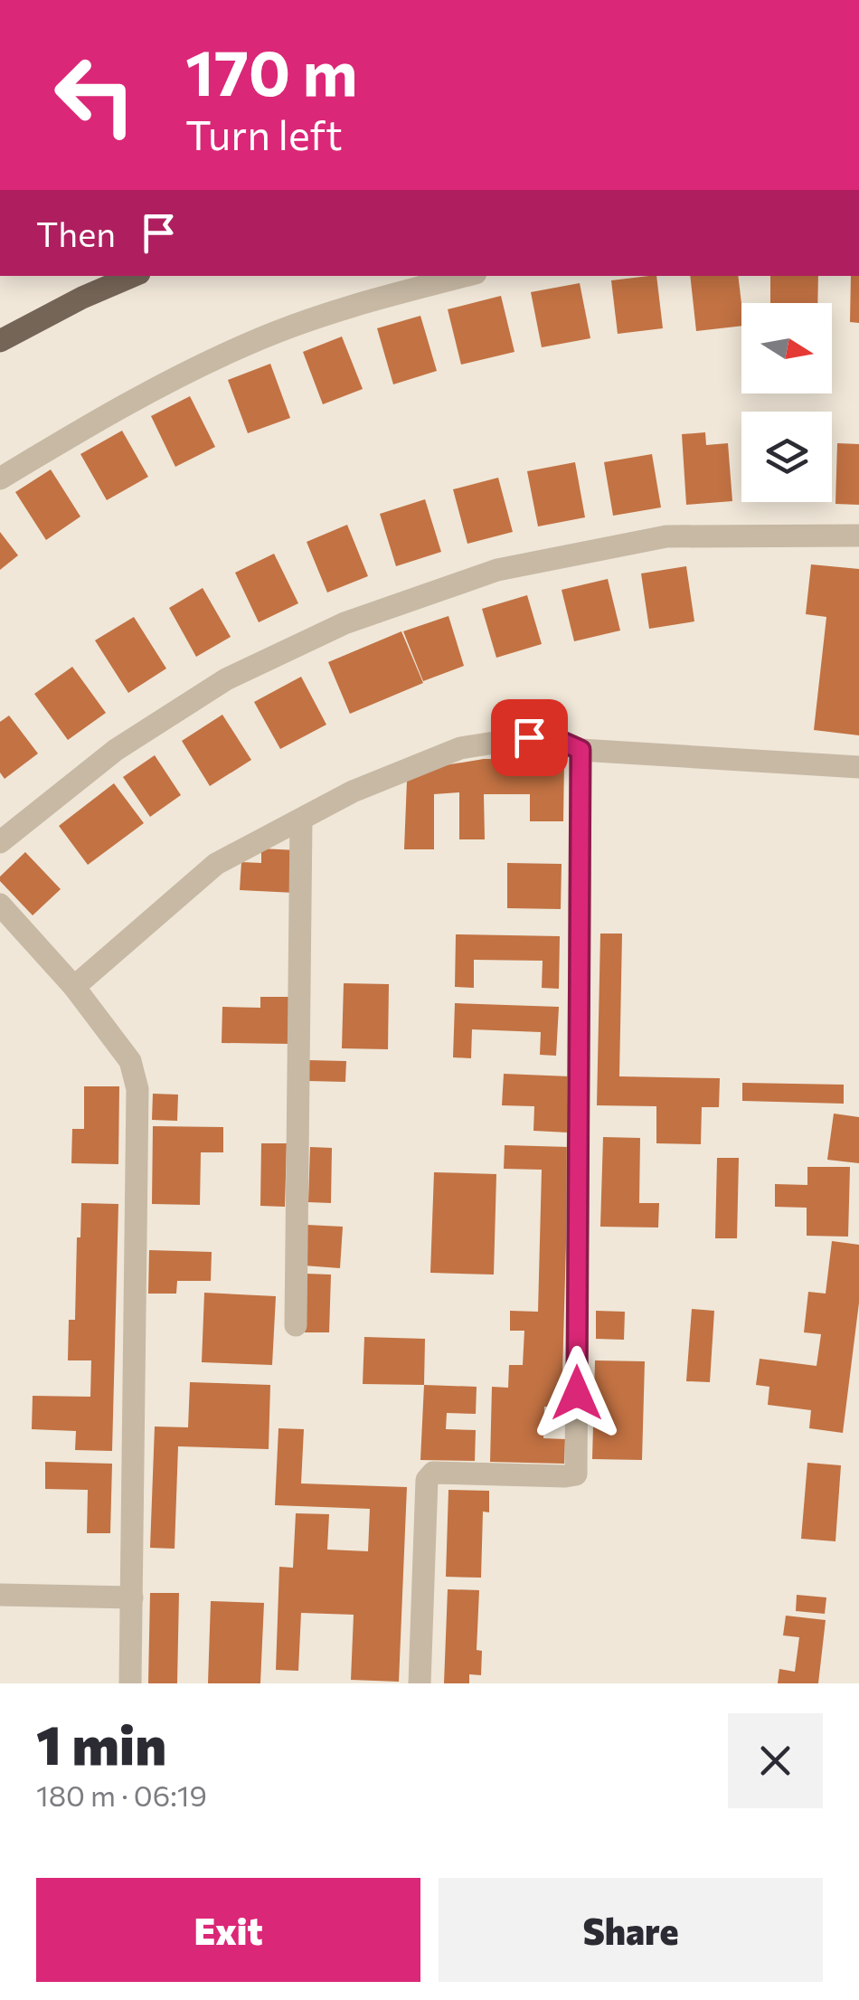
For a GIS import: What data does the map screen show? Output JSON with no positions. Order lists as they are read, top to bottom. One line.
{"north":"right","page":{"turn":["170 m","Turn left"],"then":"Then","heading":["1 min","180 m · 06:19"],"buttons":["Exit","Share"]}}
